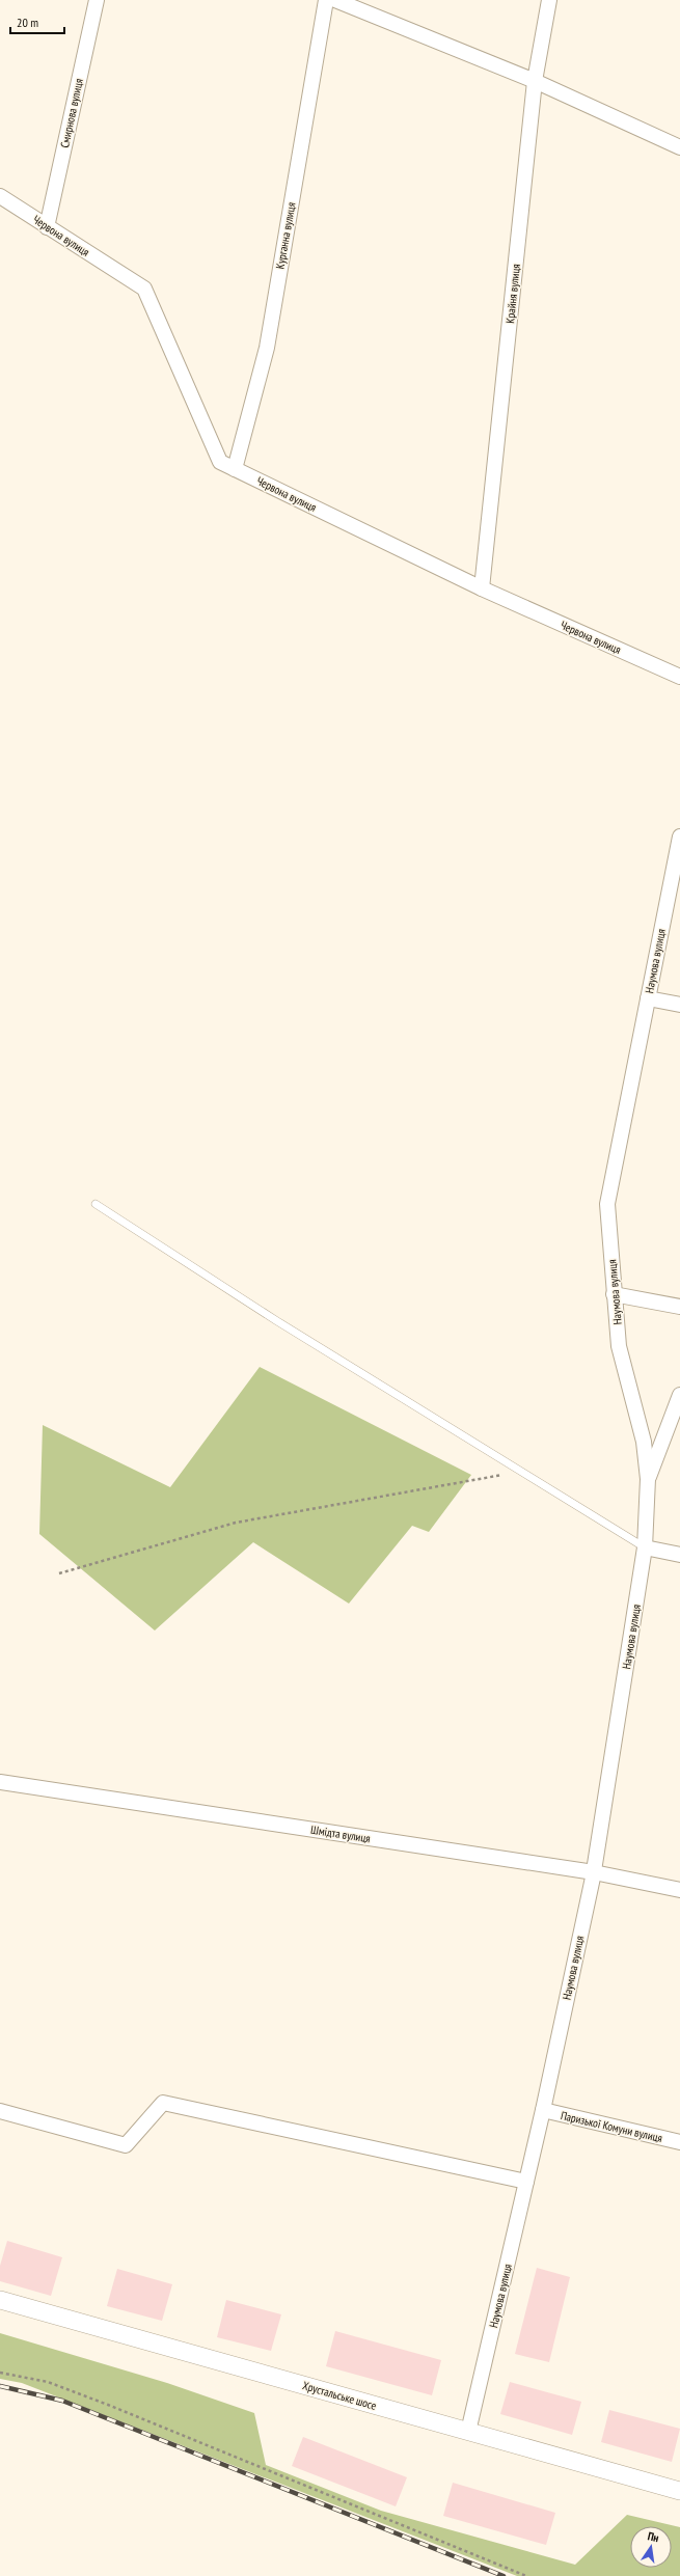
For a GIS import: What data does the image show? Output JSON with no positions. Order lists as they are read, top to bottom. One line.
{"streets":{"street":["Смирнова вулиця","Червона вулиця","Курганна вулиця","Крайня вулиця","Наумова вулиця","Шмідта вулиця","Паризької Комуни вулиця","Хрустальське шосе"]},"crossings":[["Смирнова вулиця","Червона вулиця"],["Червона вулиця","Курганна вулиця"],["Червона вулиця","Крайня вулиця"],["Наумова вулиця","Шмідта вулиця"],["Наумова вулиця","Паризької Комуни вулиця"],["Наумова вулиця","Хрустальське шосе"]],"scale_bar":"20 m","north":"top"}
